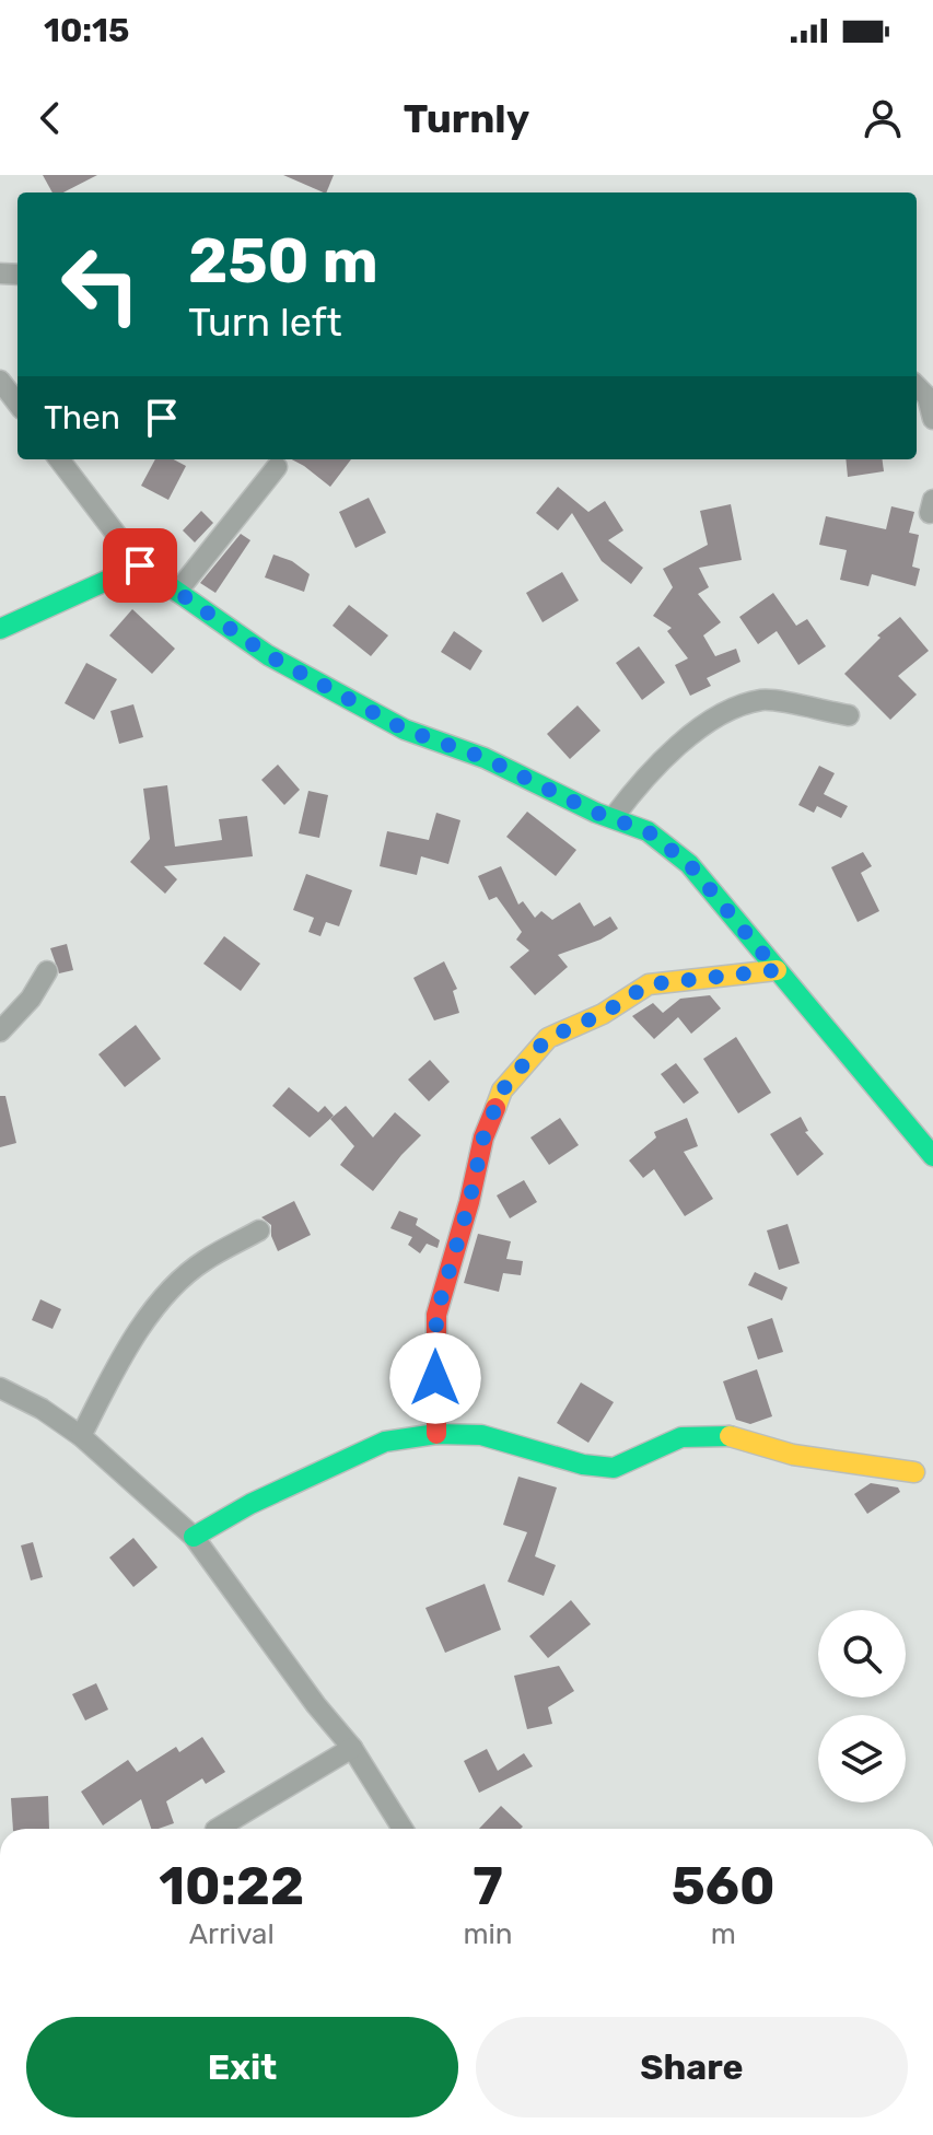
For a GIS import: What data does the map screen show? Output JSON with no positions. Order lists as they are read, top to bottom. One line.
{"page":{"status":"10:15","header":"Turnly","turn":["250 m","Turn left"],"then":"Then","eta":["10:22","Arrival","7","min","560","m"],"buttons":["Exit","Share"]}}
